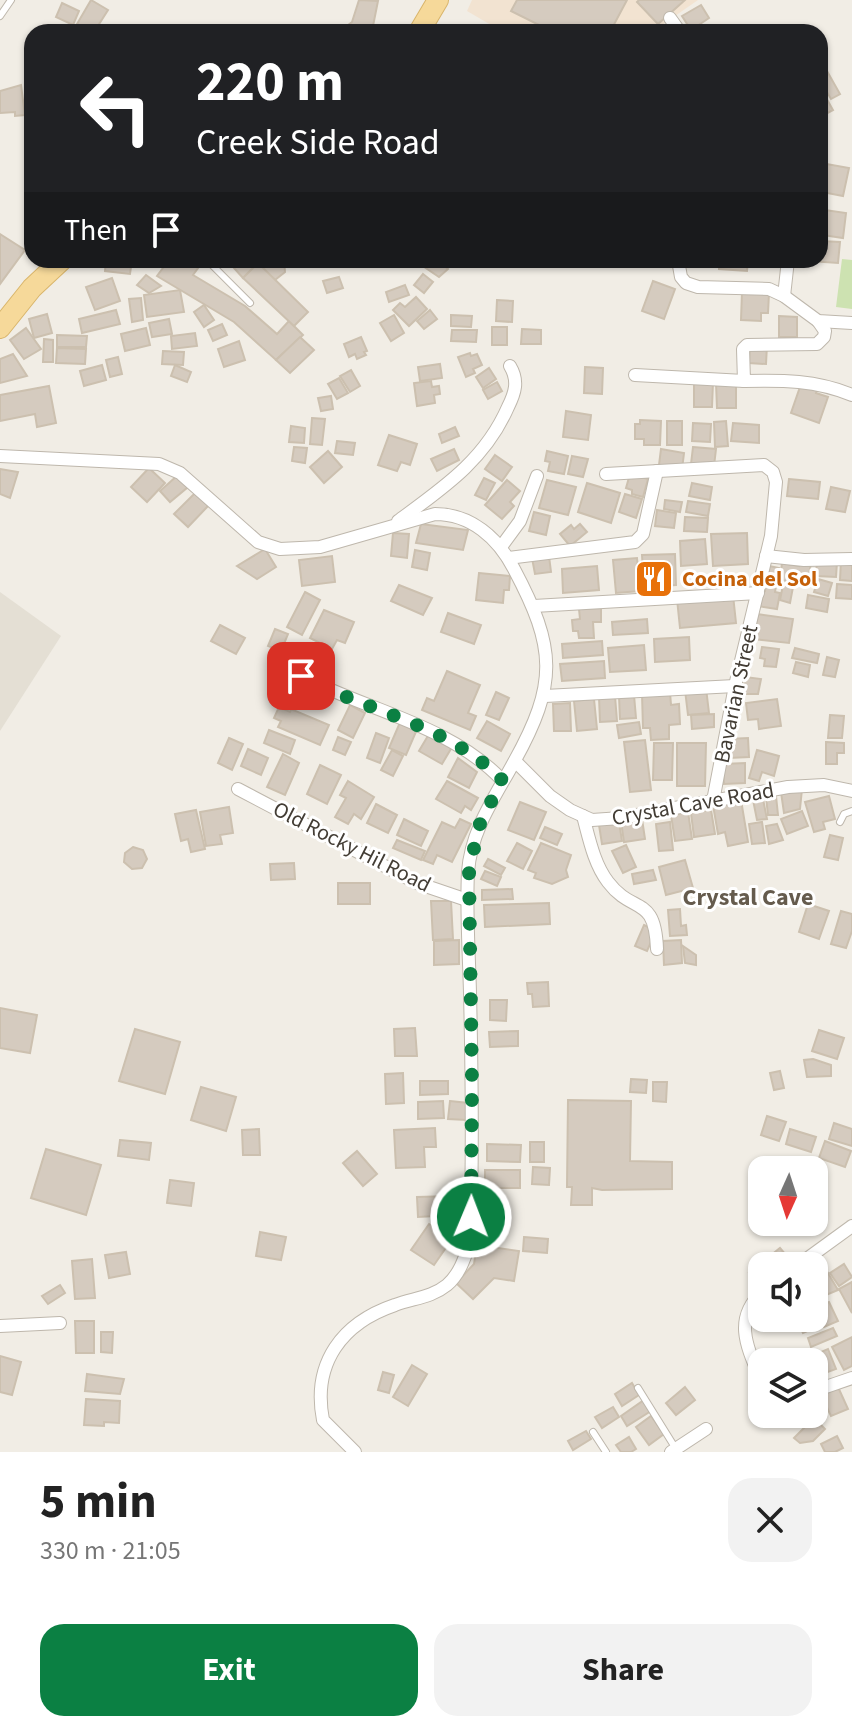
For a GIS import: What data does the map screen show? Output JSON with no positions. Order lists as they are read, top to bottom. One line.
{"streets":{"street":["Bavarian Street","Crystal Cave Road","Old Rocky Hil Road"]},"crossings":[["Bavarian Street","Crystal Cave Road"]],"districts":["Crystal Cave"],"places":{"restaurant":["Cocina del Sol"]},"north":"bottom","page":{"turn":["220 m","Creek Side Road"],"then":"Then","heading":["5 min","330 m · 21:05"],"buttons":["Exit","Share"]}}
